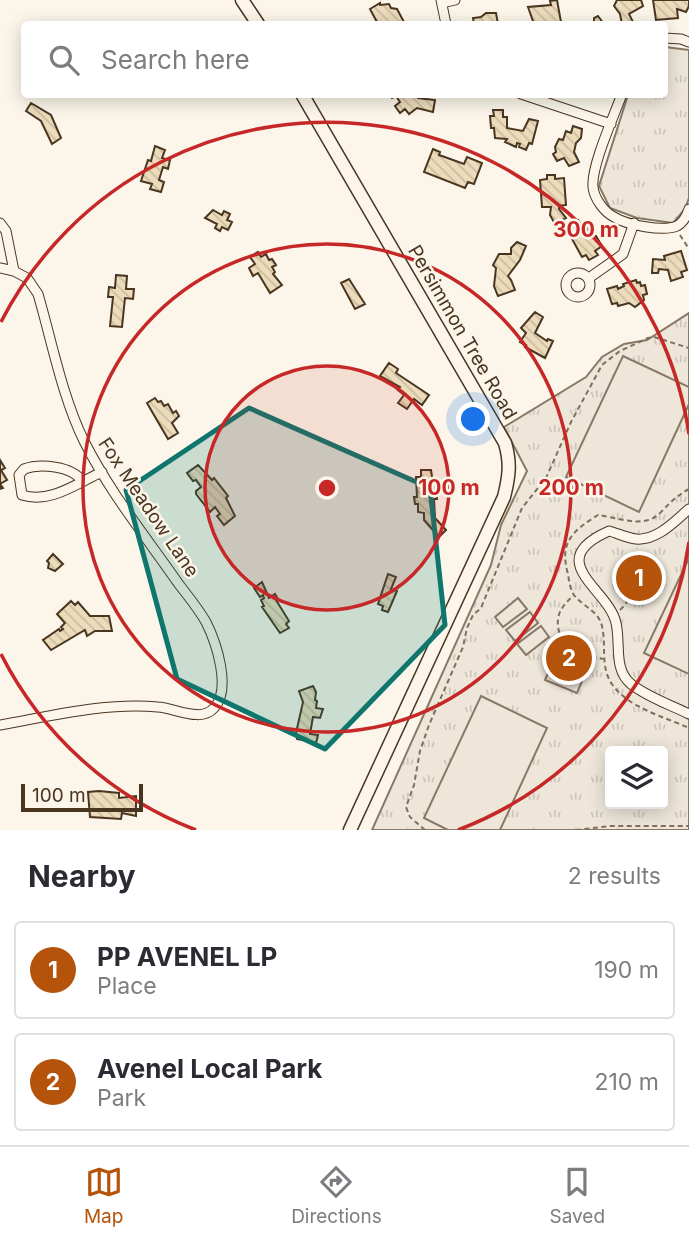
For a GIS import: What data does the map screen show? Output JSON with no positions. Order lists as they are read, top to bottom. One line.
{"streets":{"main road":["Persimmon Tree Road"],"street":["Fox Meadow Lane"]},"scale_bar":"100 m","page":{"search":"Search here","pins":["1","2"],"scale":"100 m","heading":["Nearby","2 results"],"list":[{"mark":"1","name":"PP AVENEL LP","note":"Place","value":"190 m"},{"mark":"2","name":"Avenel Local Park","note":"Park","value":"210 m"}],"nav":["Map","Directions","Saved"]},"rings":["300 m","100 m","200 m"]}
